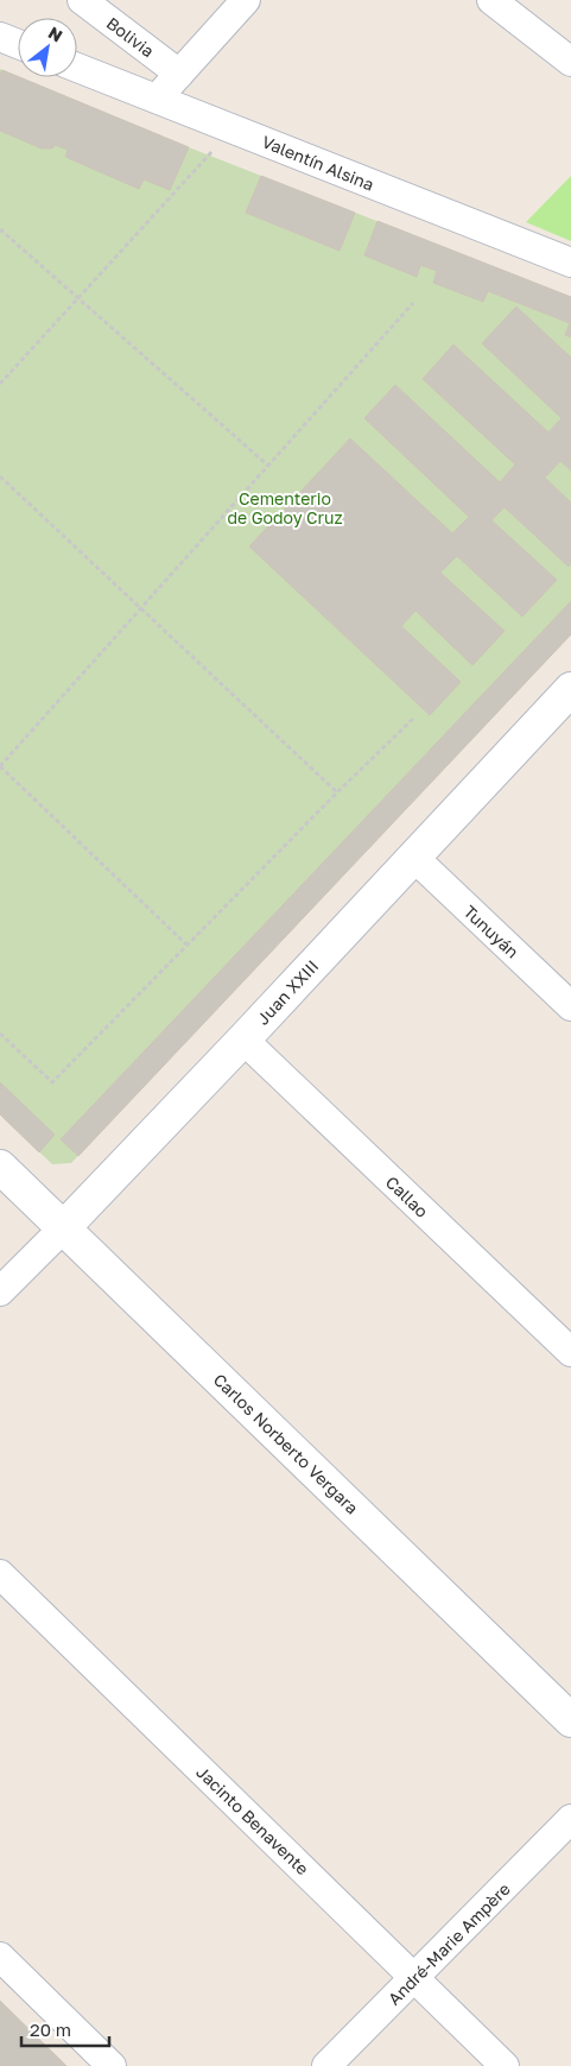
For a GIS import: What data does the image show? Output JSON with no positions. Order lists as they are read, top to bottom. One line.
{"streets":{"street":["Bolivia","Valentín Alsina","Tunuyán","Juan XXIII","Callao","Carlos Norberto Vergara","Jacinto Benavente","André-Marie Ampère"]},"crossings":[["Tunuyán","Juan XXIII"],["Juan XXIII","Callao"],["Juan XXIII","Carlos Norberto Vergara"],["Jacinto Benavente","André-Marie Ampère"]],"parks":["Cementerio de Godoy Cruz"],"scale_bar":"20 m","north":"top right"}
